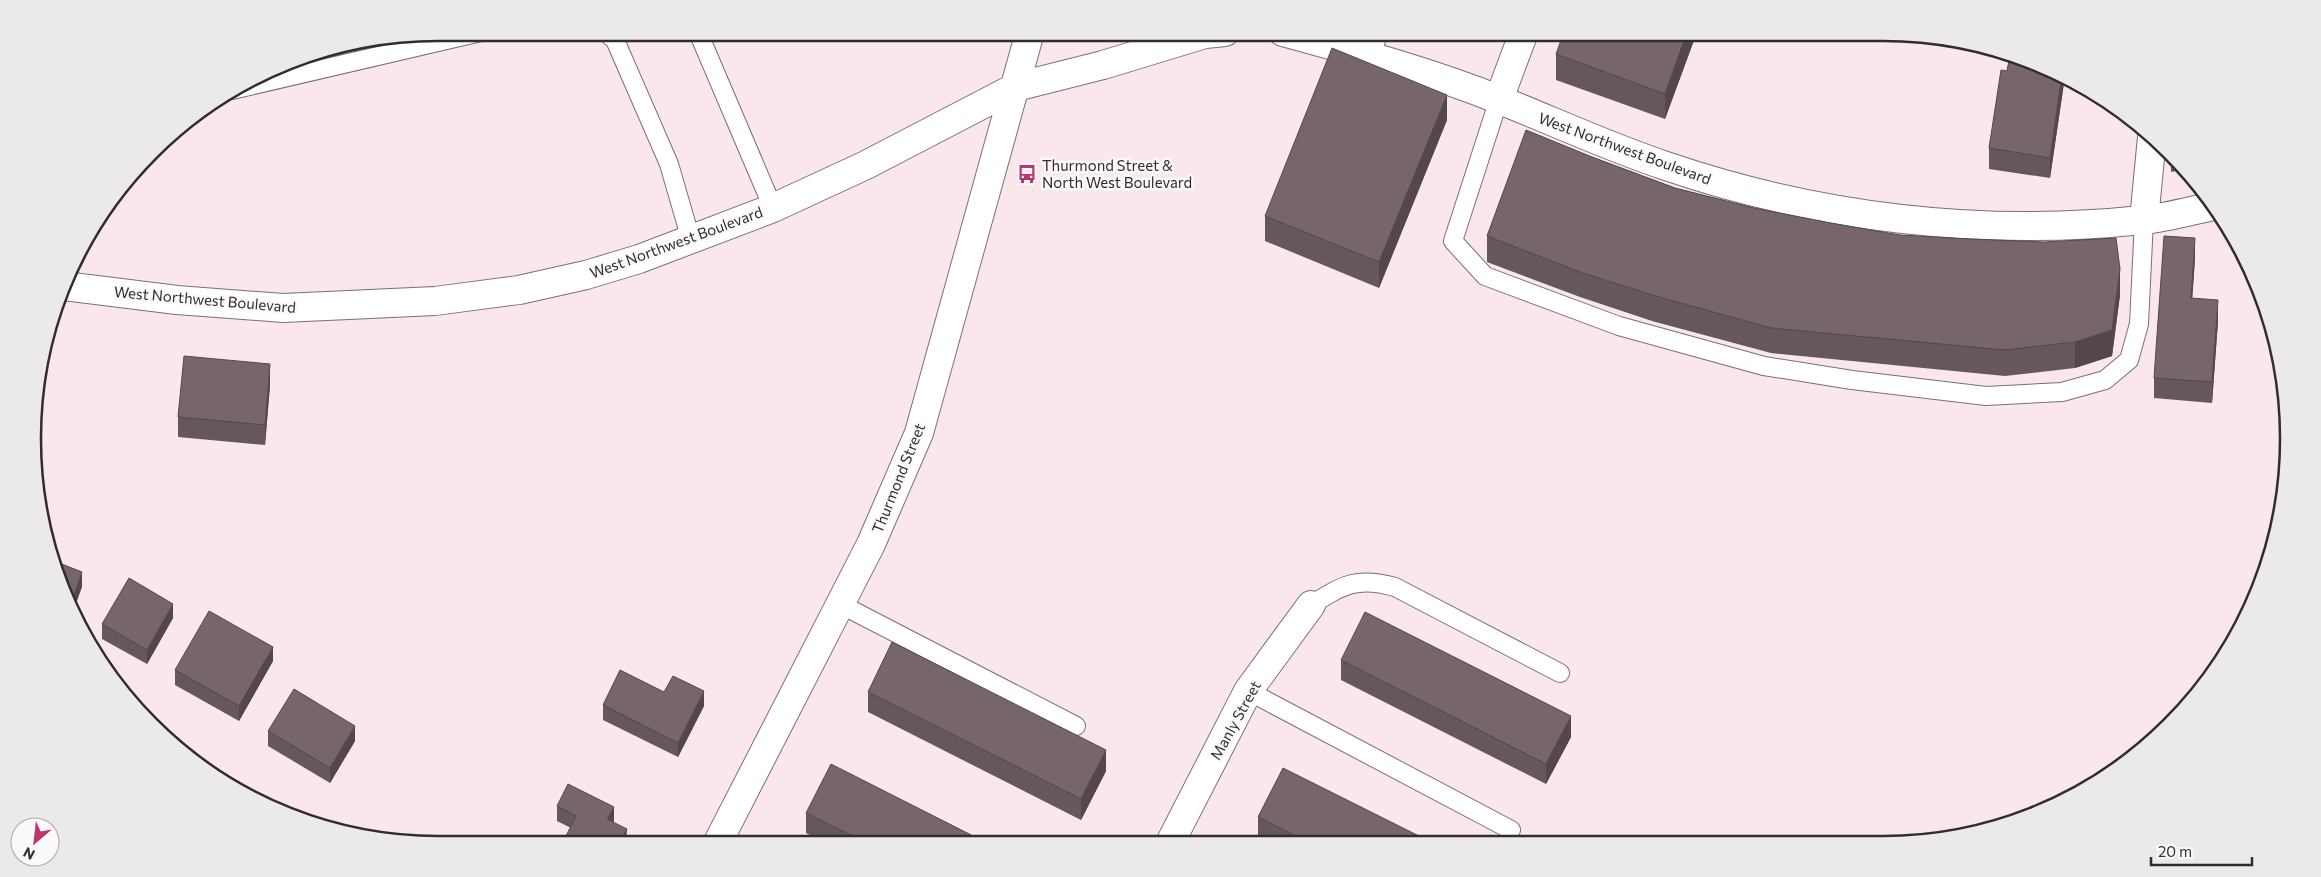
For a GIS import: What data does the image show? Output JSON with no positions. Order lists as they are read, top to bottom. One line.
{"streets":{"main road":["West Northwest Boulevard","Thurmond Street","Manly Street"]},"crossings":[["West Northwest Boulevard","Thurmond Street"]],"places":{"bus stop":["Thurmond Street & North West Boulevard"]},"scale_bar":"20 m","north":"bottom left"}
